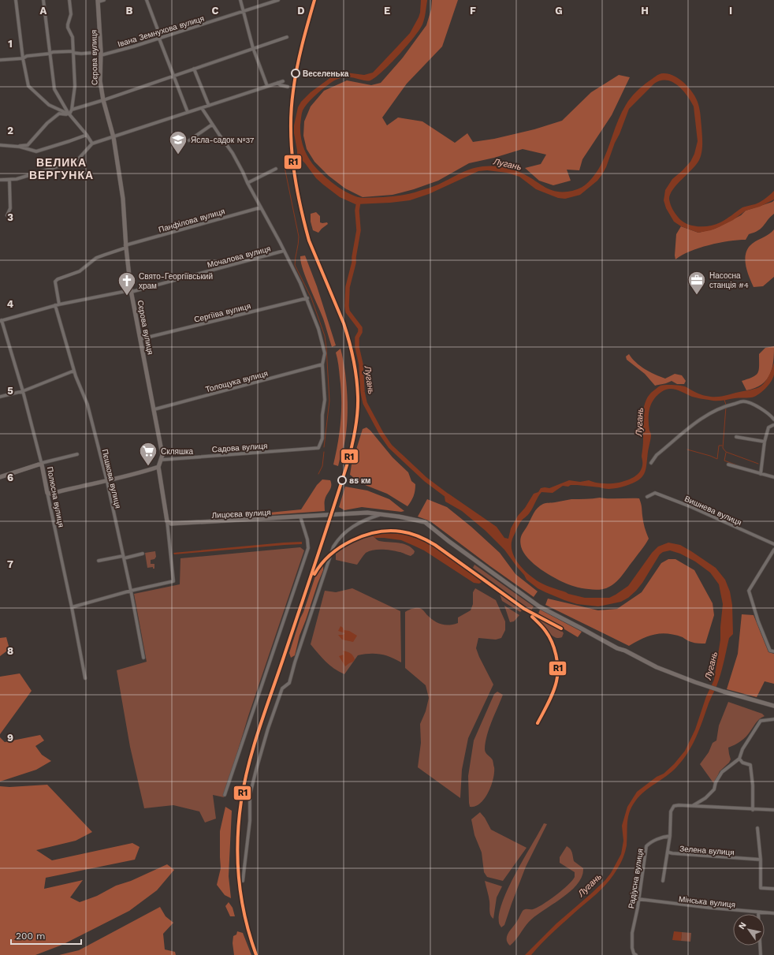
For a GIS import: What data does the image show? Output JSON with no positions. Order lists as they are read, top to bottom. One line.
{"streets":{"street":["Івана Земнухова вулиця","Сєрова вулиця","Панфілова вулиця","Мочалова вулиця","Сергіїва вулиця","Толощука вулиця","Садова вулиця","Пєшкова вулиця","Полюсна вулиця","Вишнева вулиця","Лицоєва вулиця","Зелена вулиця","Радіусна вулиця","Мінська вулиця"]},"crossings":[["Івана Земнухова вулиця","Сєрова вулиця"],["Сєрова вулиця","Панфілова вулиця"],["Сєрова вулиця","Мочалова вулиця"],["Сєрова вулиця","Сергіїва вулиця"],["Сєрова вулиця","Толощука вулиця"],["Сєрова вулиця","Садова вулиця"],["Панфілова вулиця","Мочалова вулиця"],["Мочалова вулиця","Пєшкова вулиця"],["Мочалова вулиця","Полюсна вулиця"],["Толощука вулиця","Садова вулиця"],["Зелена вулиця","Радіусна вулиця"],["Радіусна вулиця","Мінська вулиця"]],"districts":["ВЕЛИКА ВЕРГУНКА"],"water":["Лугань"],"places":{"other":["Веселенька","85 км"],"school or university":["Ясла-садок №37"],"office":["Насосна станція #4"],"church":["Свято-Георгіївський храм"],"supermarket":["Скляшка"]},"lines":["transit line R1"],"scale_bar":"200 m","north":"top left","grid":{"columns":["A","B","C","D","E","F","G","H","I"],"rows":["1","2","3","4","5","6","7","8","9"]}}
